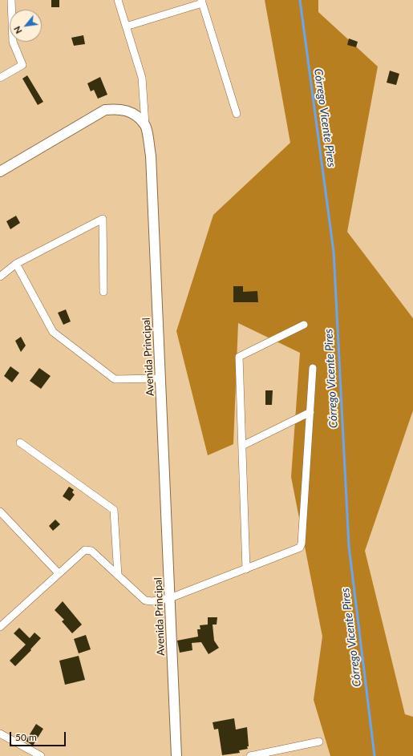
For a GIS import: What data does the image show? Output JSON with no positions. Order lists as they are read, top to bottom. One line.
{"streets":{"street":["Avenida Principal"]},"water":["Córrego Vicente Pires"],"scale_bar":"50 m","north":"bottom left"}
